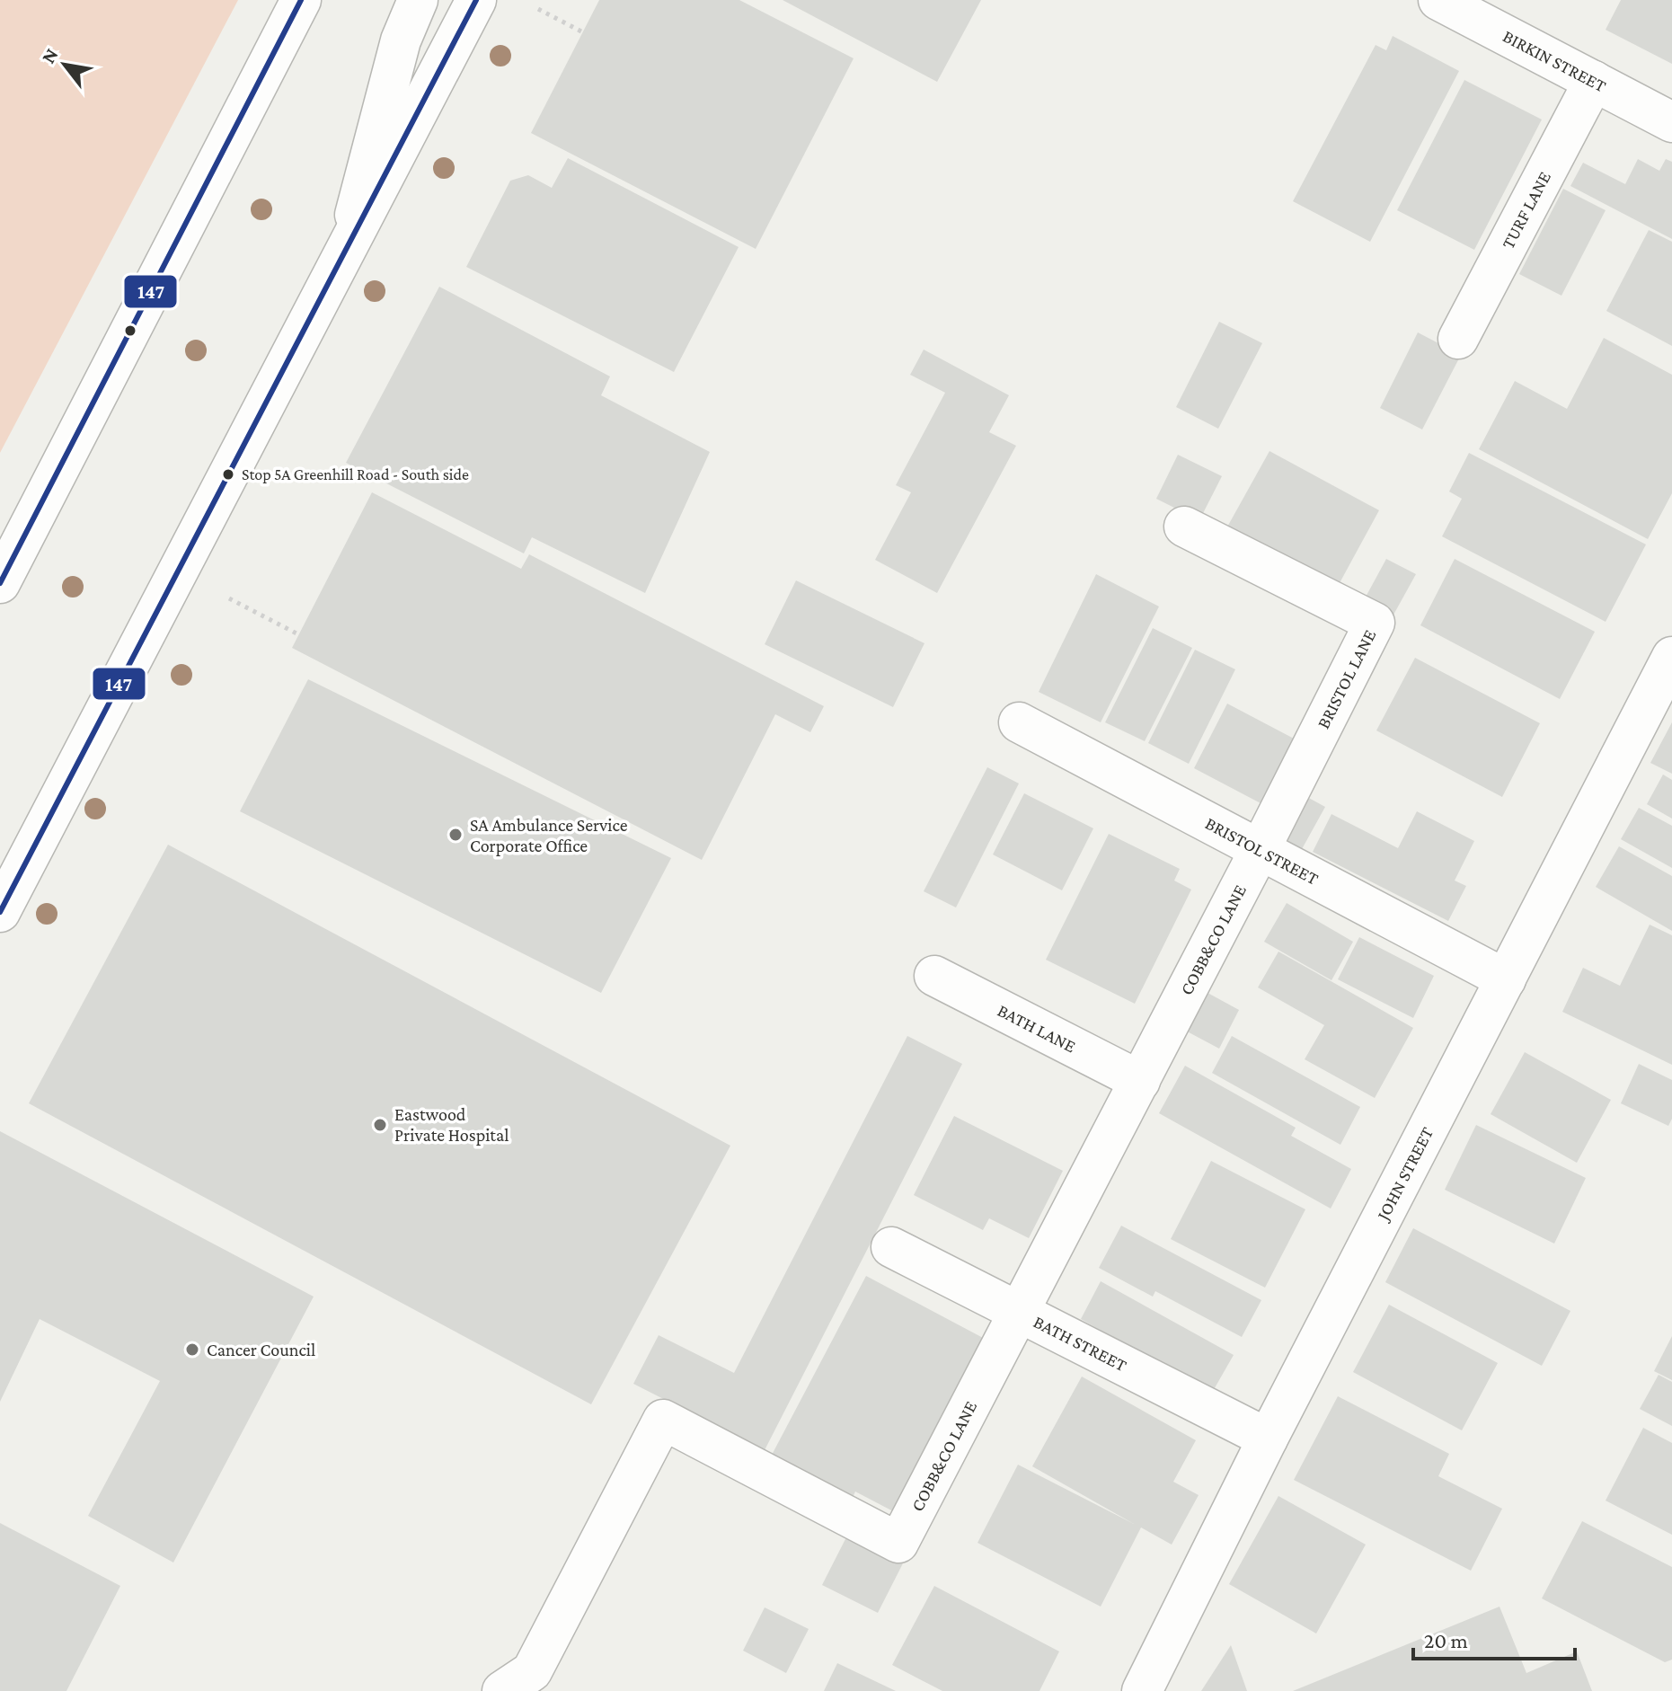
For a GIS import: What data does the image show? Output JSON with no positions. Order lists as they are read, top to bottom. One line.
{"streets":{"main road":["BIRKIN STREET","TURF LANE","BRISTOL LANE","BRISTOL STREET","COBB&CO LANE","BATH LANE","JOHN STREET","BATH STREET"]},"crossings":[["BIRKIN STREET","TURF LANE"],["BRISTOL LANE","BRISTOL STREET"],["BRISTOL LANE","COBB&CO LANE"],["BRISTOL STREET","COBB&CO LANE"],["BRISTOL STREET","JOHN STREET"],["COBB&CO LANE","BATH LANE"],["COBB&CO LANE","BATH STREET"],["JOHN STREET","BATH STREET"]],"places":["Stop 5A Greenhill Road - South side","SA Ambulance Service Corporate Office","Eastwood Private Hospital","Cancer Council"],"lines":["transit line 147"],"scale_bar":"20 m","north":"top left"}
